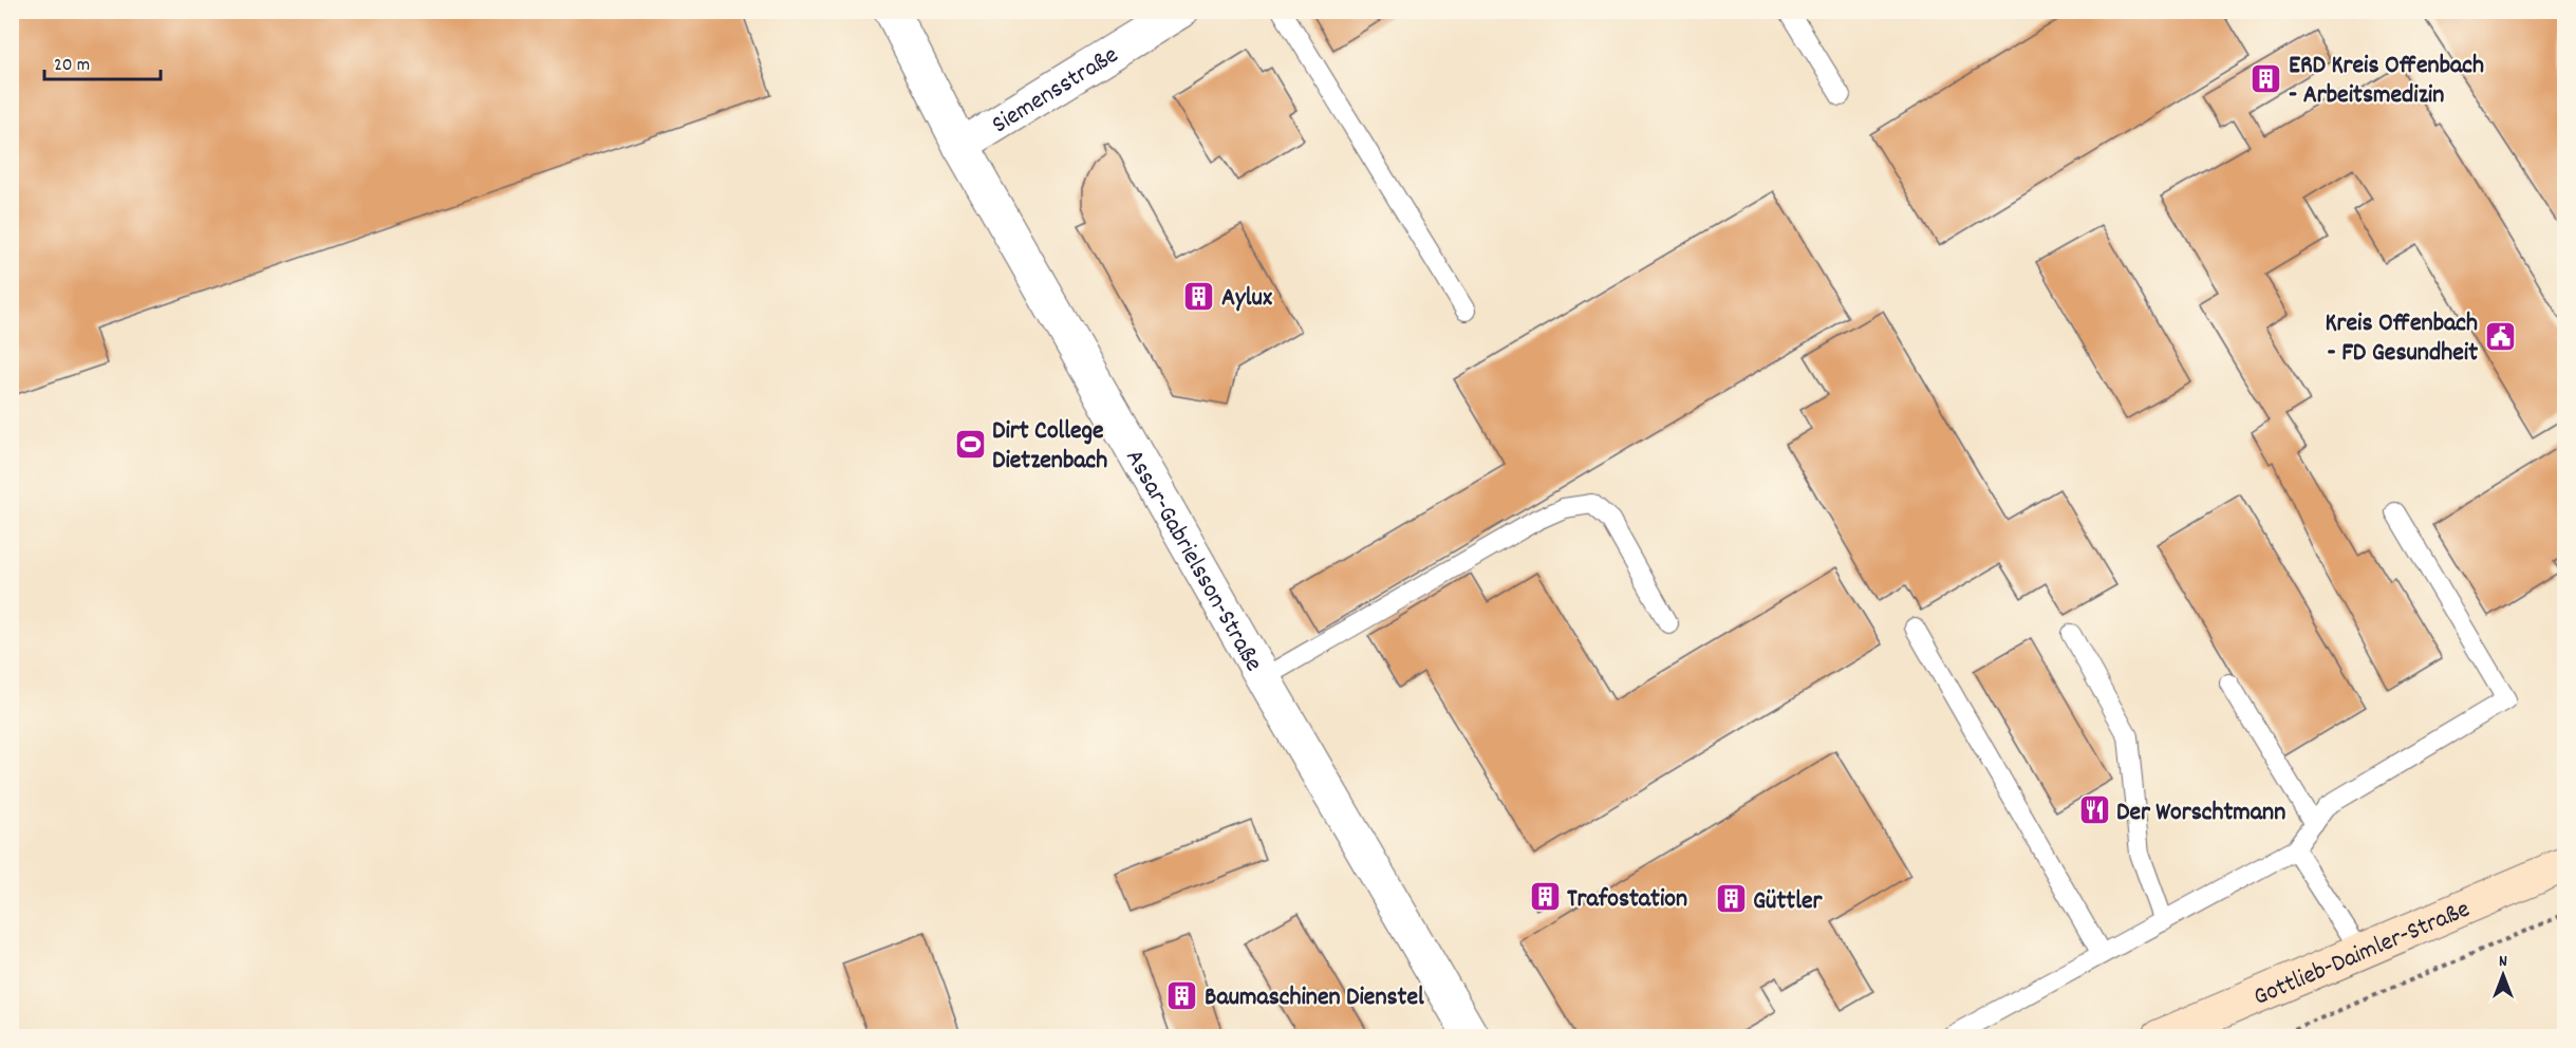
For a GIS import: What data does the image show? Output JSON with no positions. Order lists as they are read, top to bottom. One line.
{"streets":{"street":["Siemensstraße","Assar-Gabrielsson-Straße","Gottlieb-Daimler-Straße"]},"crossings":[["Siemensstraße","Assar-Gabrielsson-Straße"]],"places":{"building":["ERD Kreis Offenbach - Arbeitsmedizin","Aylux","Trafostation","Güttler","Baumaschinen Dienstel"],"public building":["Kreis Offenbach - FD Gesundheit"],"sports":["Dirt College Dietzenbach"],"restaurant":["Der Worschtmann"]},"scale_bar":"20 m","north":"top"}
